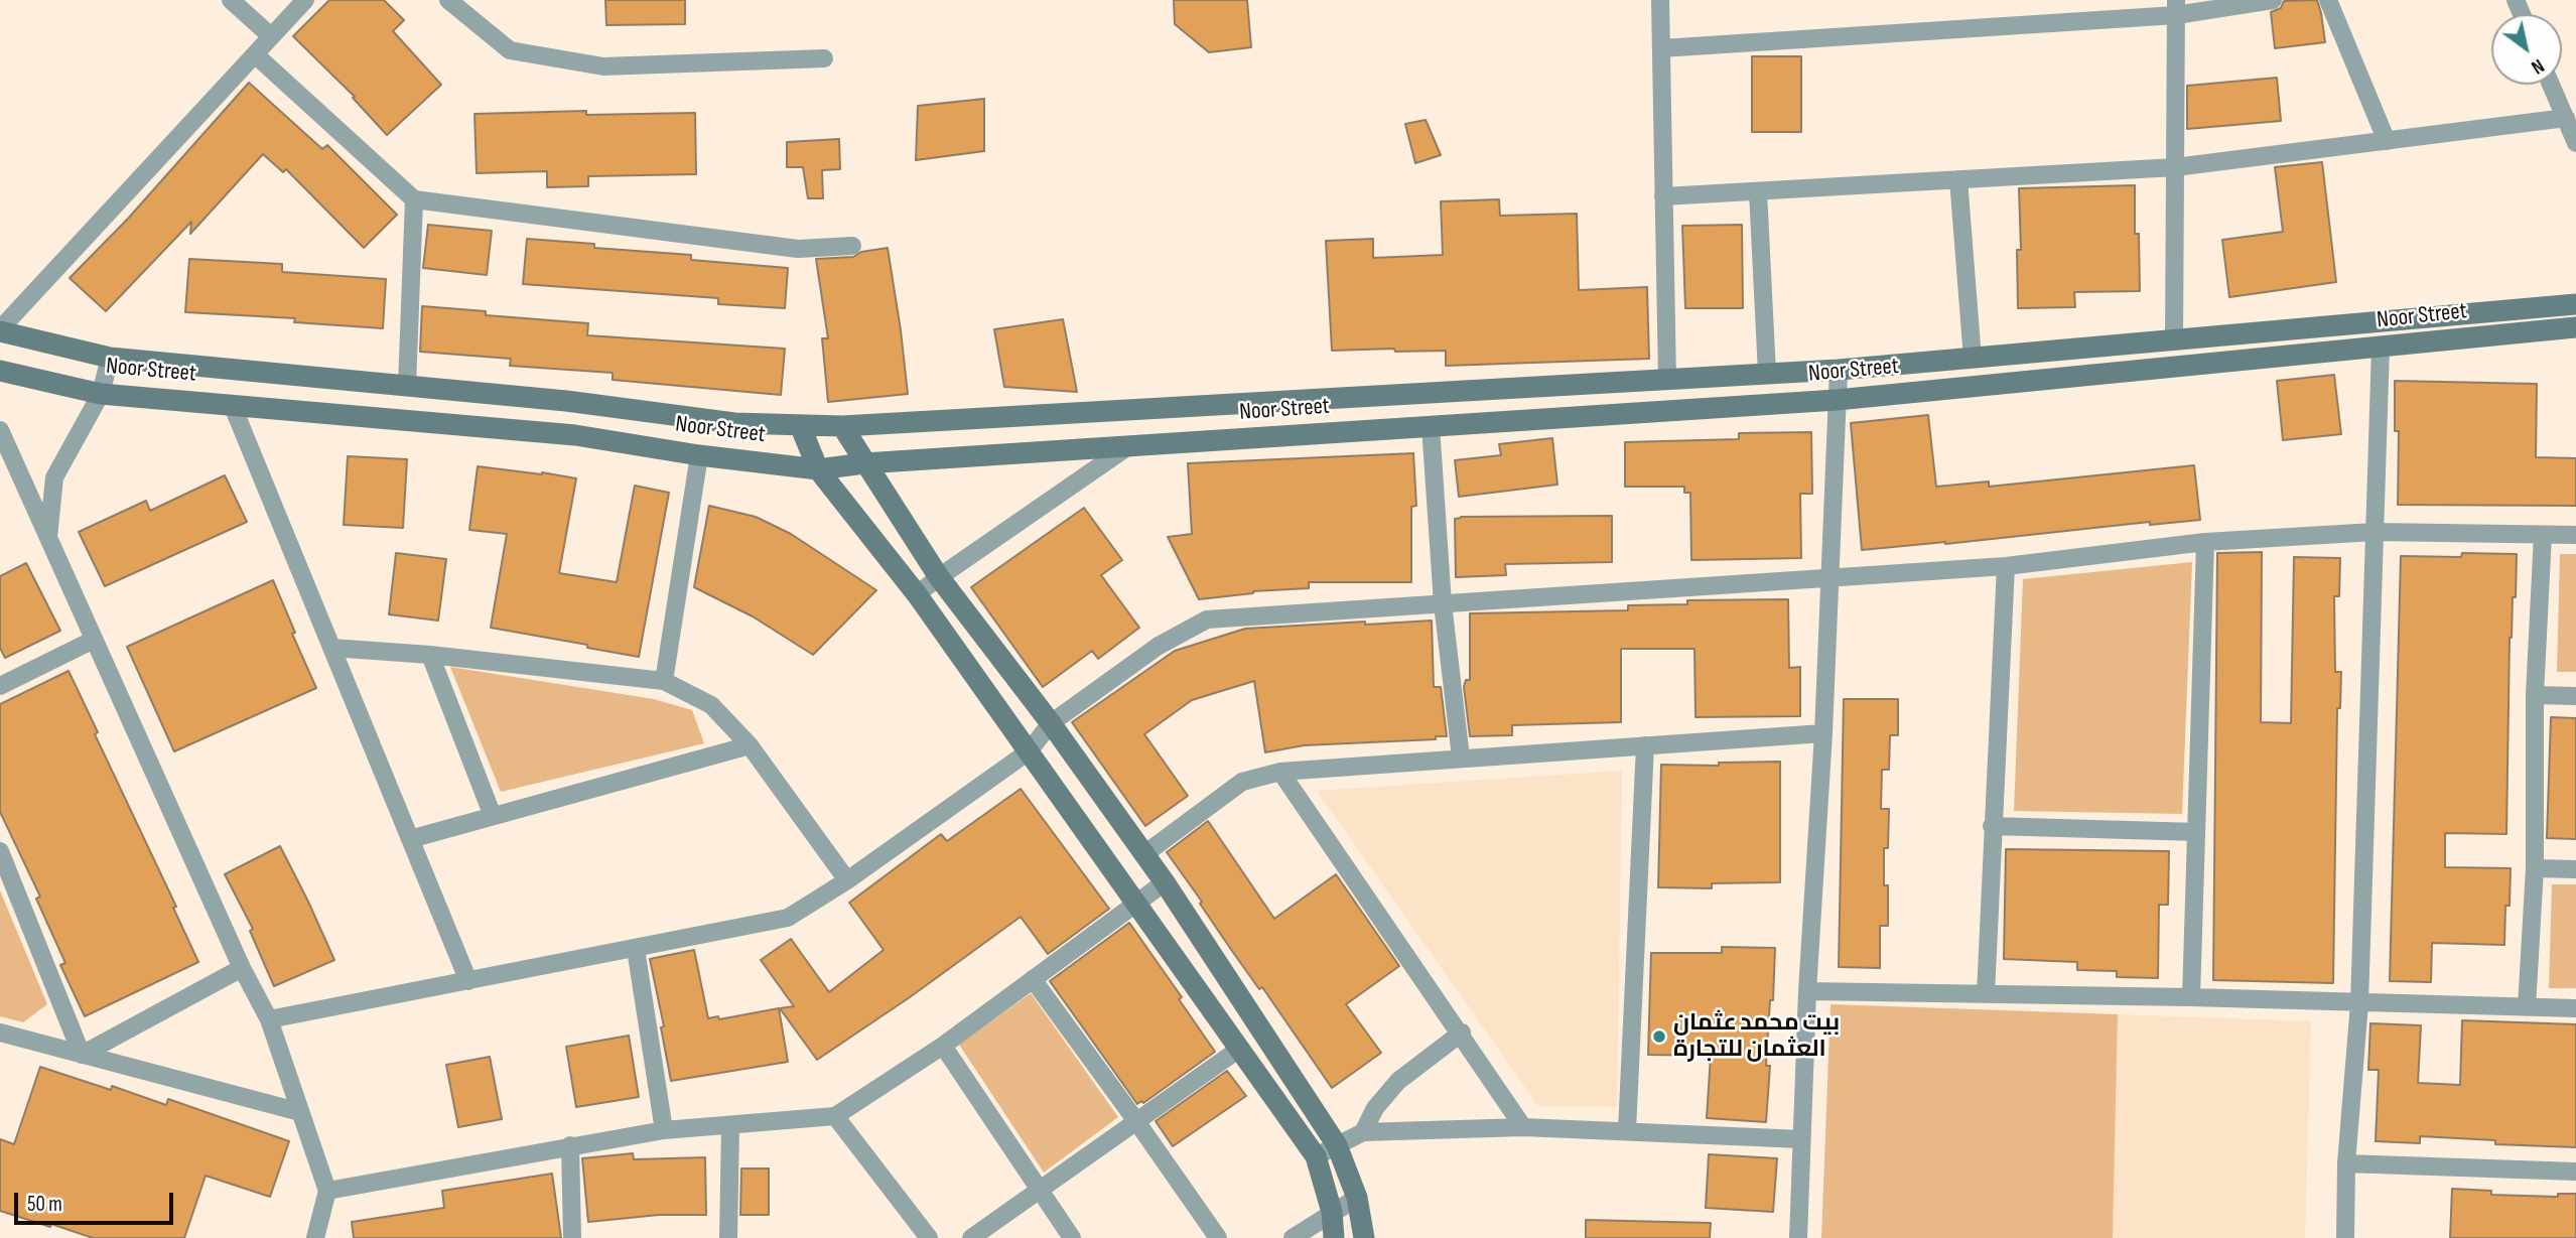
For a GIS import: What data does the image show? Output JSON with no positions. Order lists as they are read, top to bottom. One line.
{"streets":{"main road":["Noor Street"]},"places":["بيت محمد عثمان العثمان للتجارة"],"scale_bar":"50 m","north":"bottom right"}
